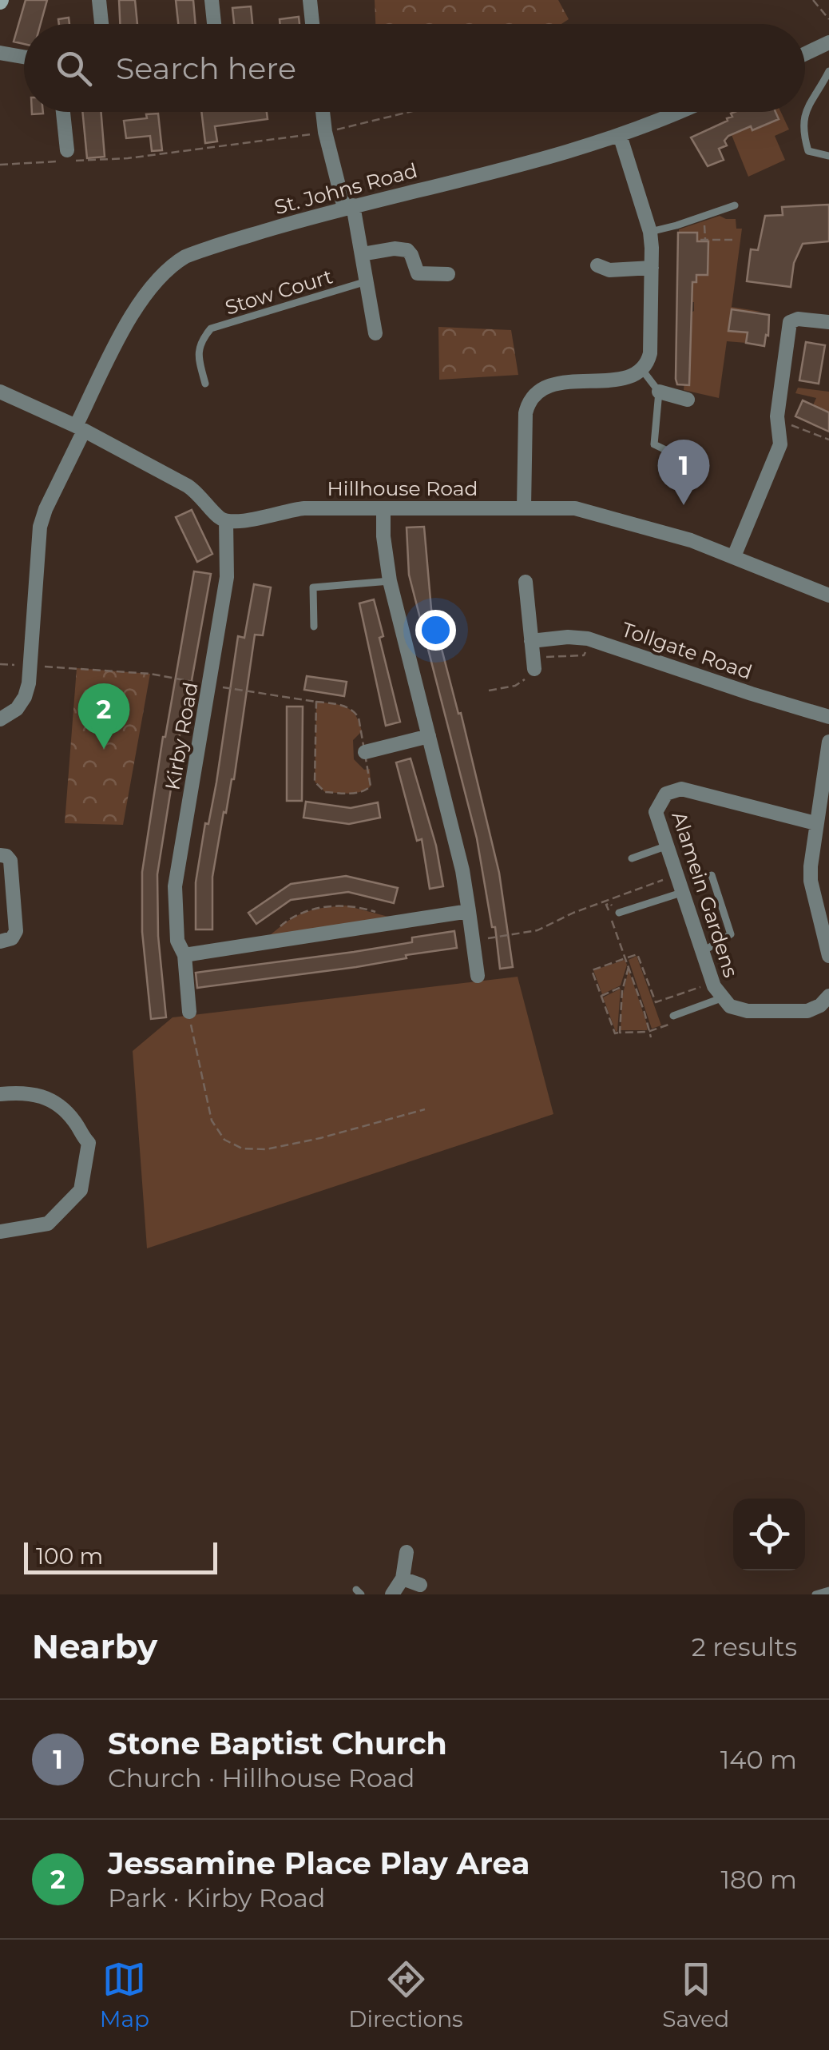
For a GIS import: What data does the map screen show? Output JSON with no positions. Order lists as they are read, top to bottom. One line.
{"streets":{"street":["St. Johns Road","Hillhouse Road","Tollgate Road","Kirby Road","Alamein Gardens"],"lane":["Stow Court"]},"crossings":[["Hillhouse Road","Kirby Road"]],"scale_bar":"100 m","page":{"search":"Search here","pins":["1","2"],"scale":"100 m","heading":["Nearby","2 results"],"list":[{"mark":"1","name":"Stone Baptist Church","note":"Church · Hillhouse Road","value":"140 m"},{"mark":"2","name":"Jessamine Place Play Area","note":"Park · Kirby Road","value":"180 m"}],"nav":["Map","Directions","Saved"]}}
